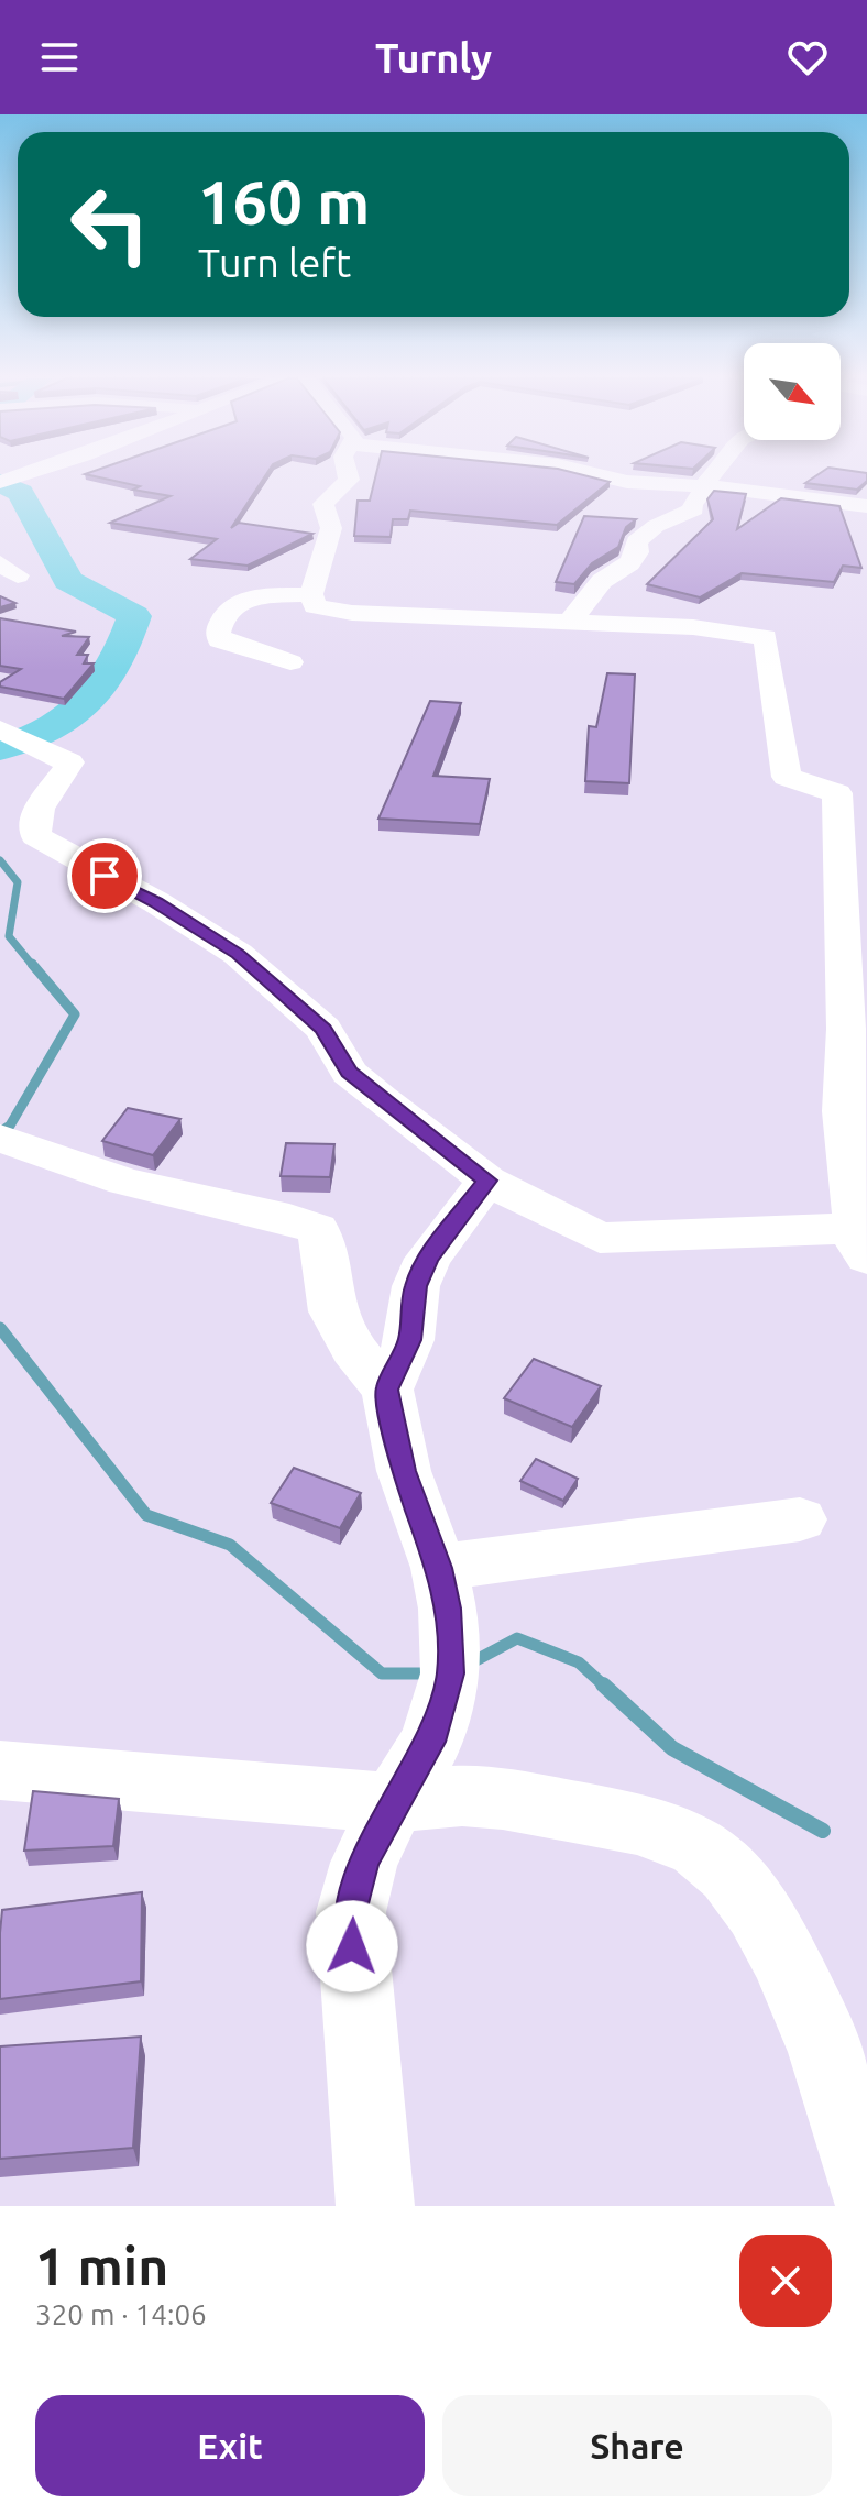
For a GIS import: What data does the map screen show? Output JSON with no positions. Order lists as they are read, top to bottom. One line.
{"north":"bottom right","page":{"header":"Turnly","turn":["160 m","Turn left"],"heading":["1 min","320 m · 14:06"],"buttons":["Exit","Share"]}}
